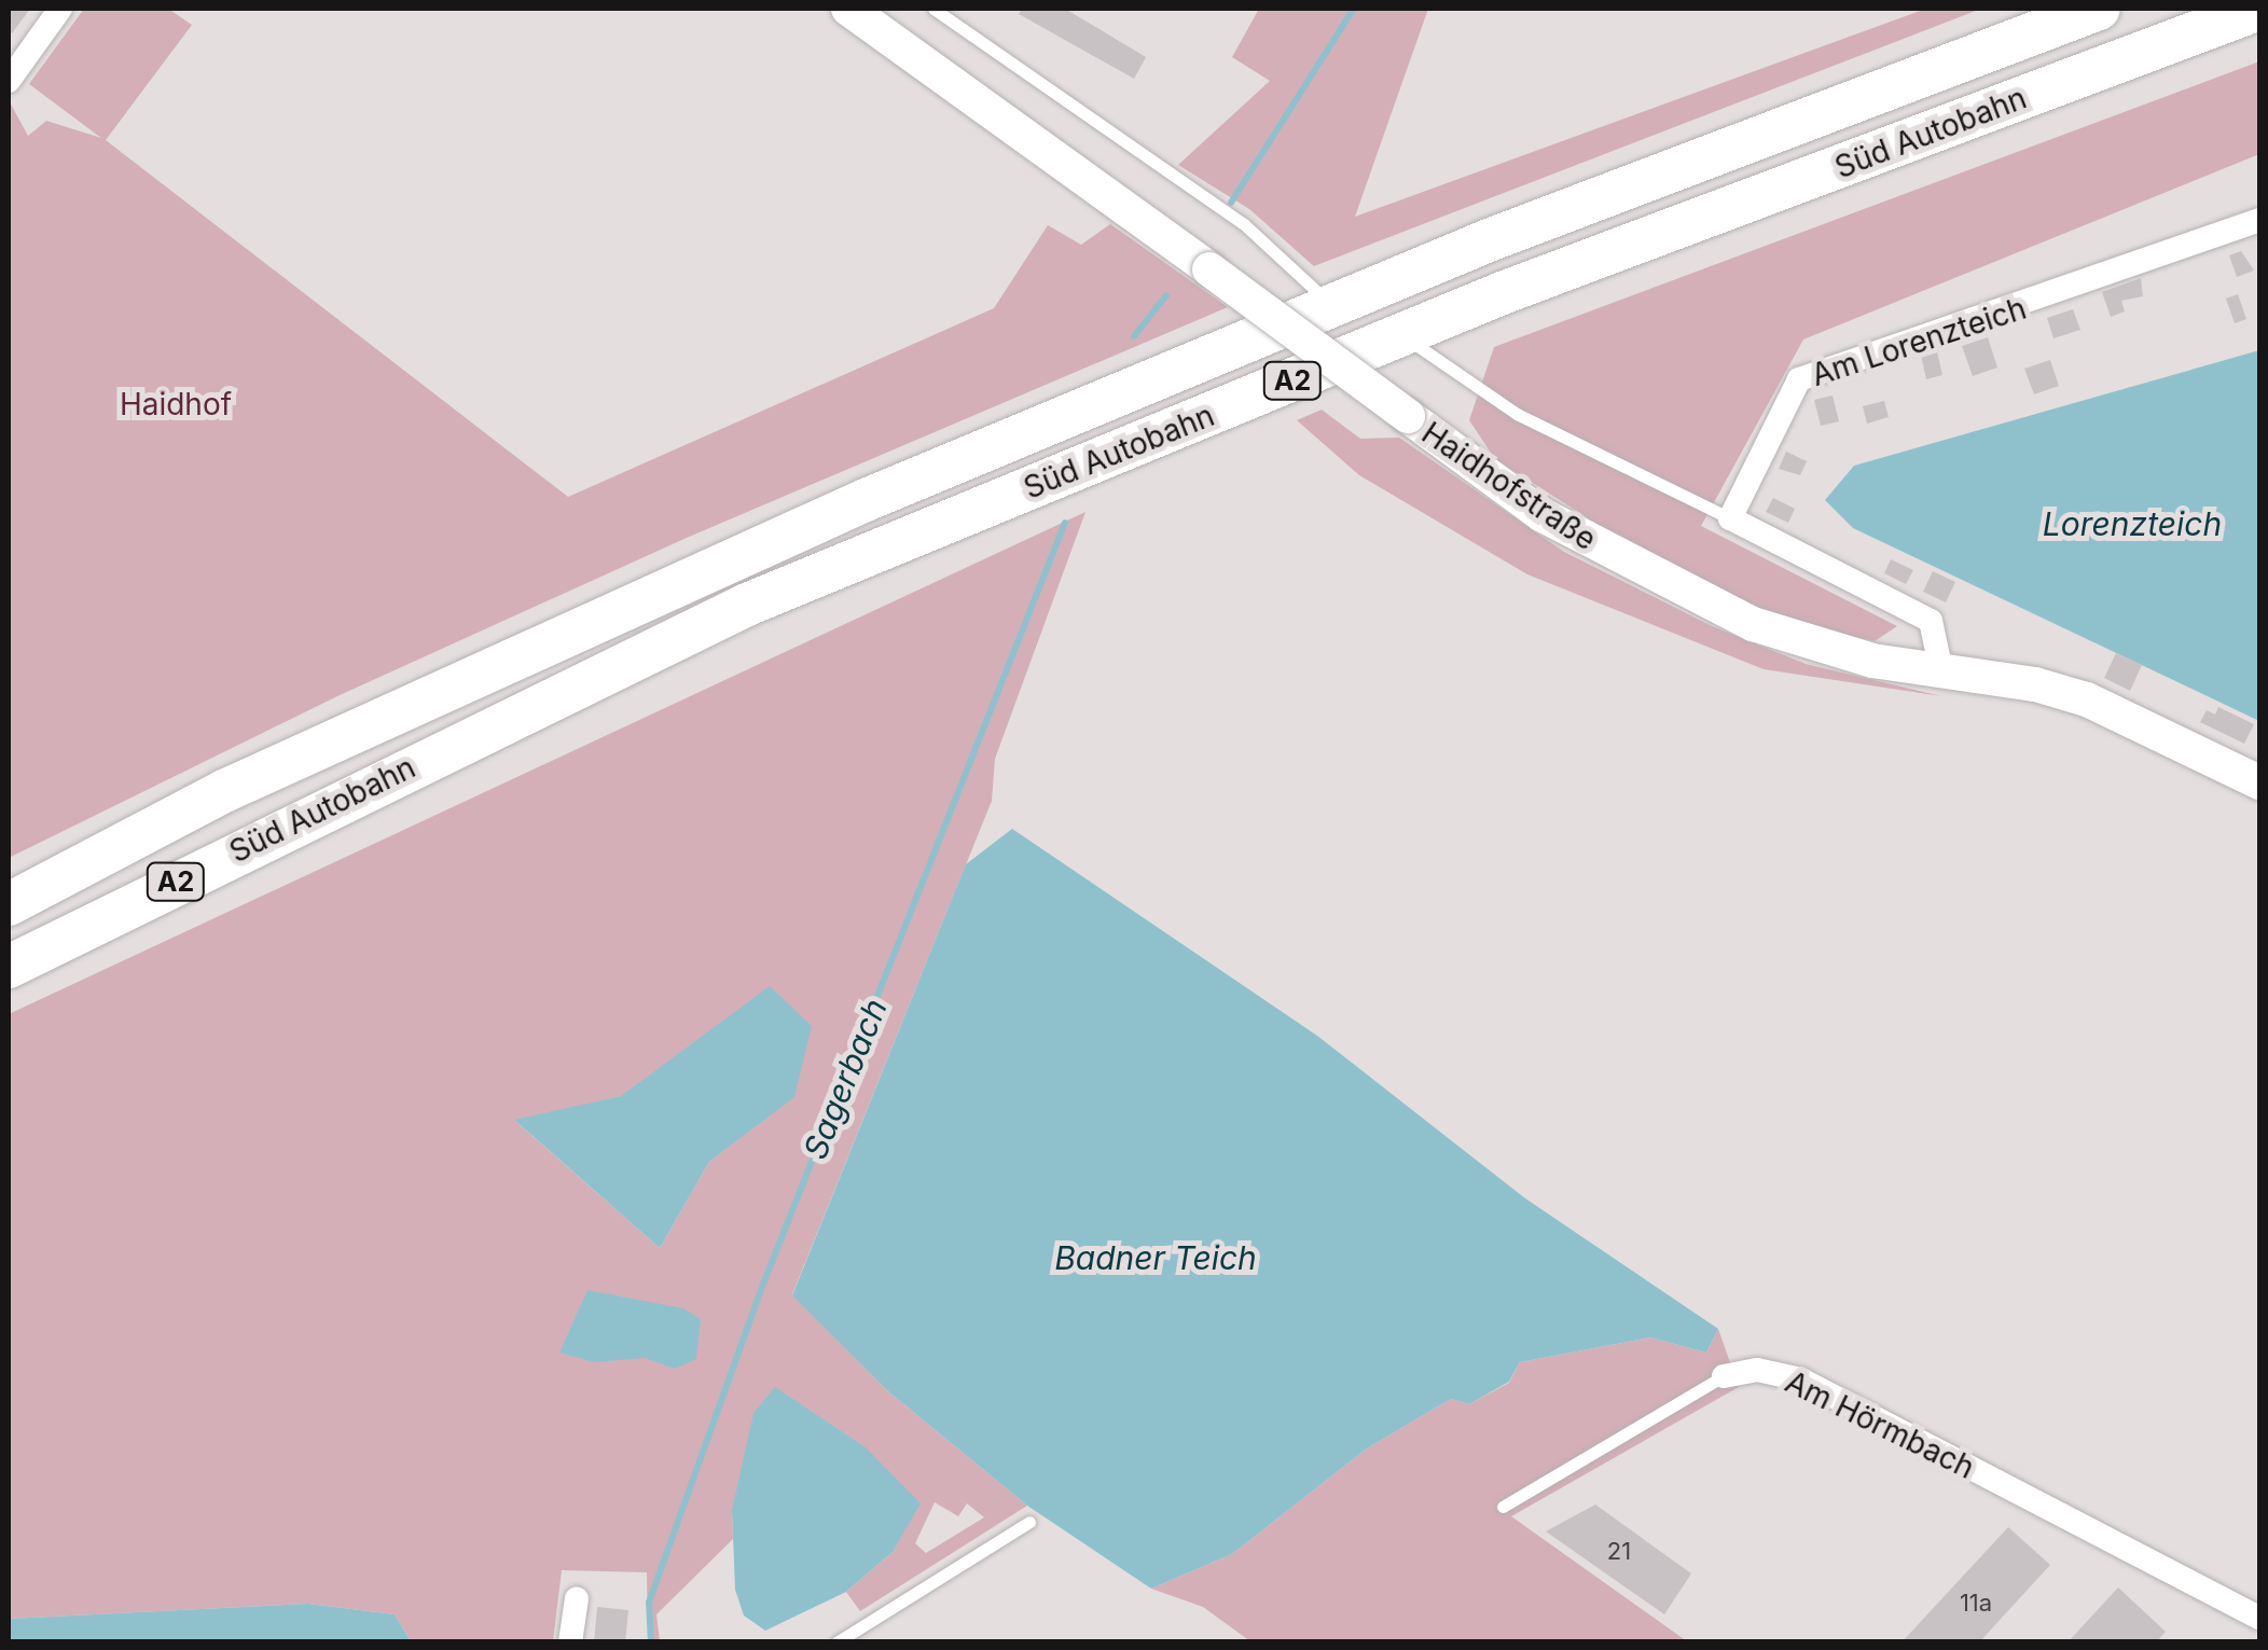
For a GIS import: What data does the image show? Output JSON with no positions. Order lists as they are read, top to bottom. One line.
{"streets":{"highway":["Süd Autobahn","A2"],"street":["Am Lorenzteich","Haidhofstraße","Am Hörmbach"]},"water":["Lorenzteich","Sagerbach","Badner Teich"],"parks":["Haidhof"],"house_numbers":["21","11a"]}
